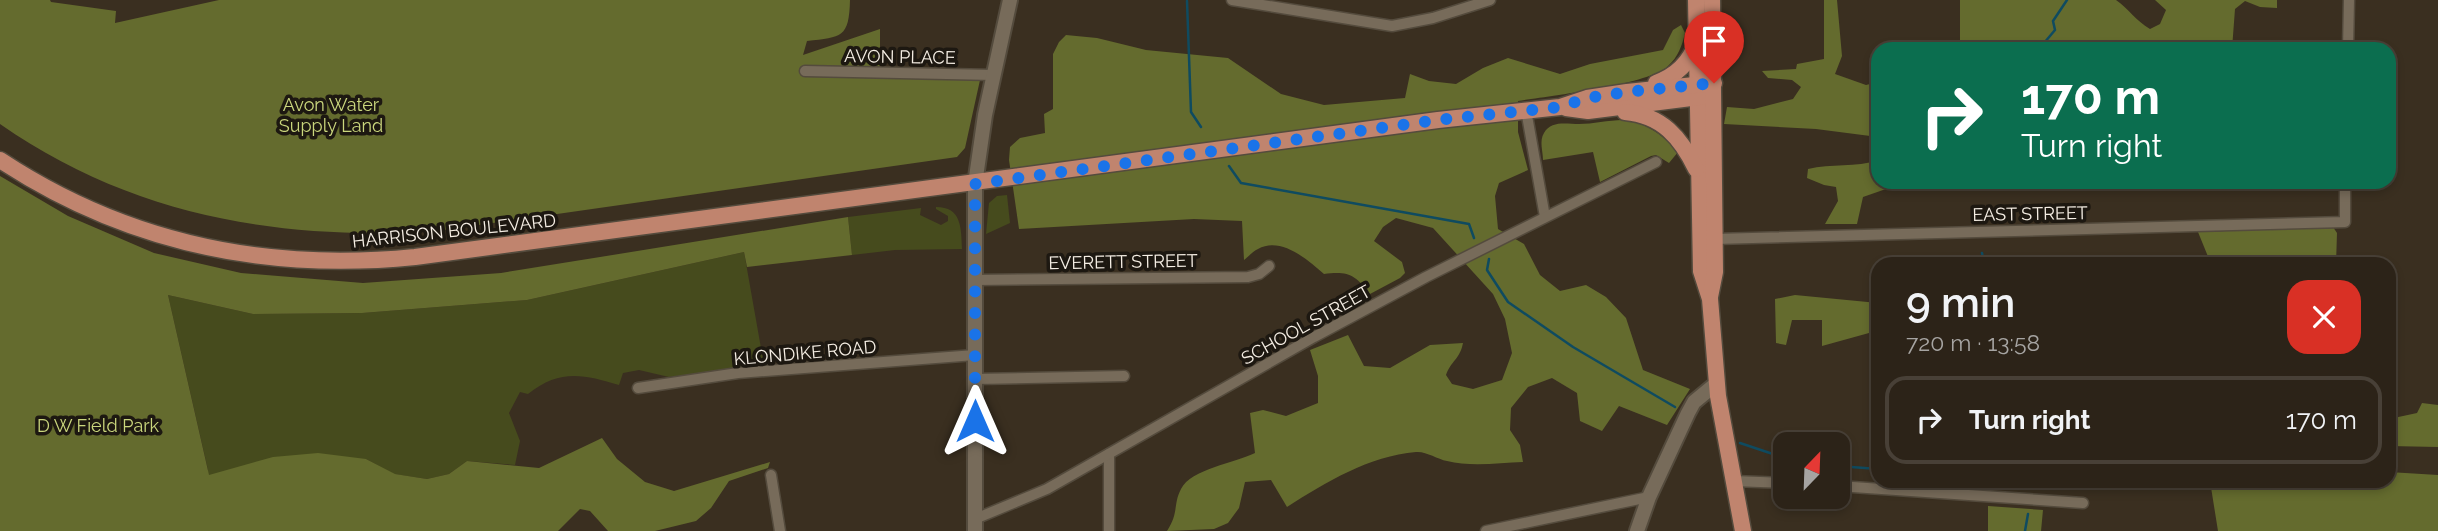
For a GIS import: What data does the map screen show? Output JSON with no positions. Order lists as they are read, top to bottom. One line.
{"streets":{"main road":["HARRISON BOULEVARD"],"street":["AVON PLACE","EAST STREET","EVERETT STREET","SCHOOL STREET","KLONDIKE ROAD"]},"parks":["Avon Water Supply Land","D W Field Park"],"north":"top right","page":{"turn":["170 m","Turn right"],"heading":["9 min","720 m · 13:58"],"list":[{"name":"Turn right","value":"170 m"}]}}
